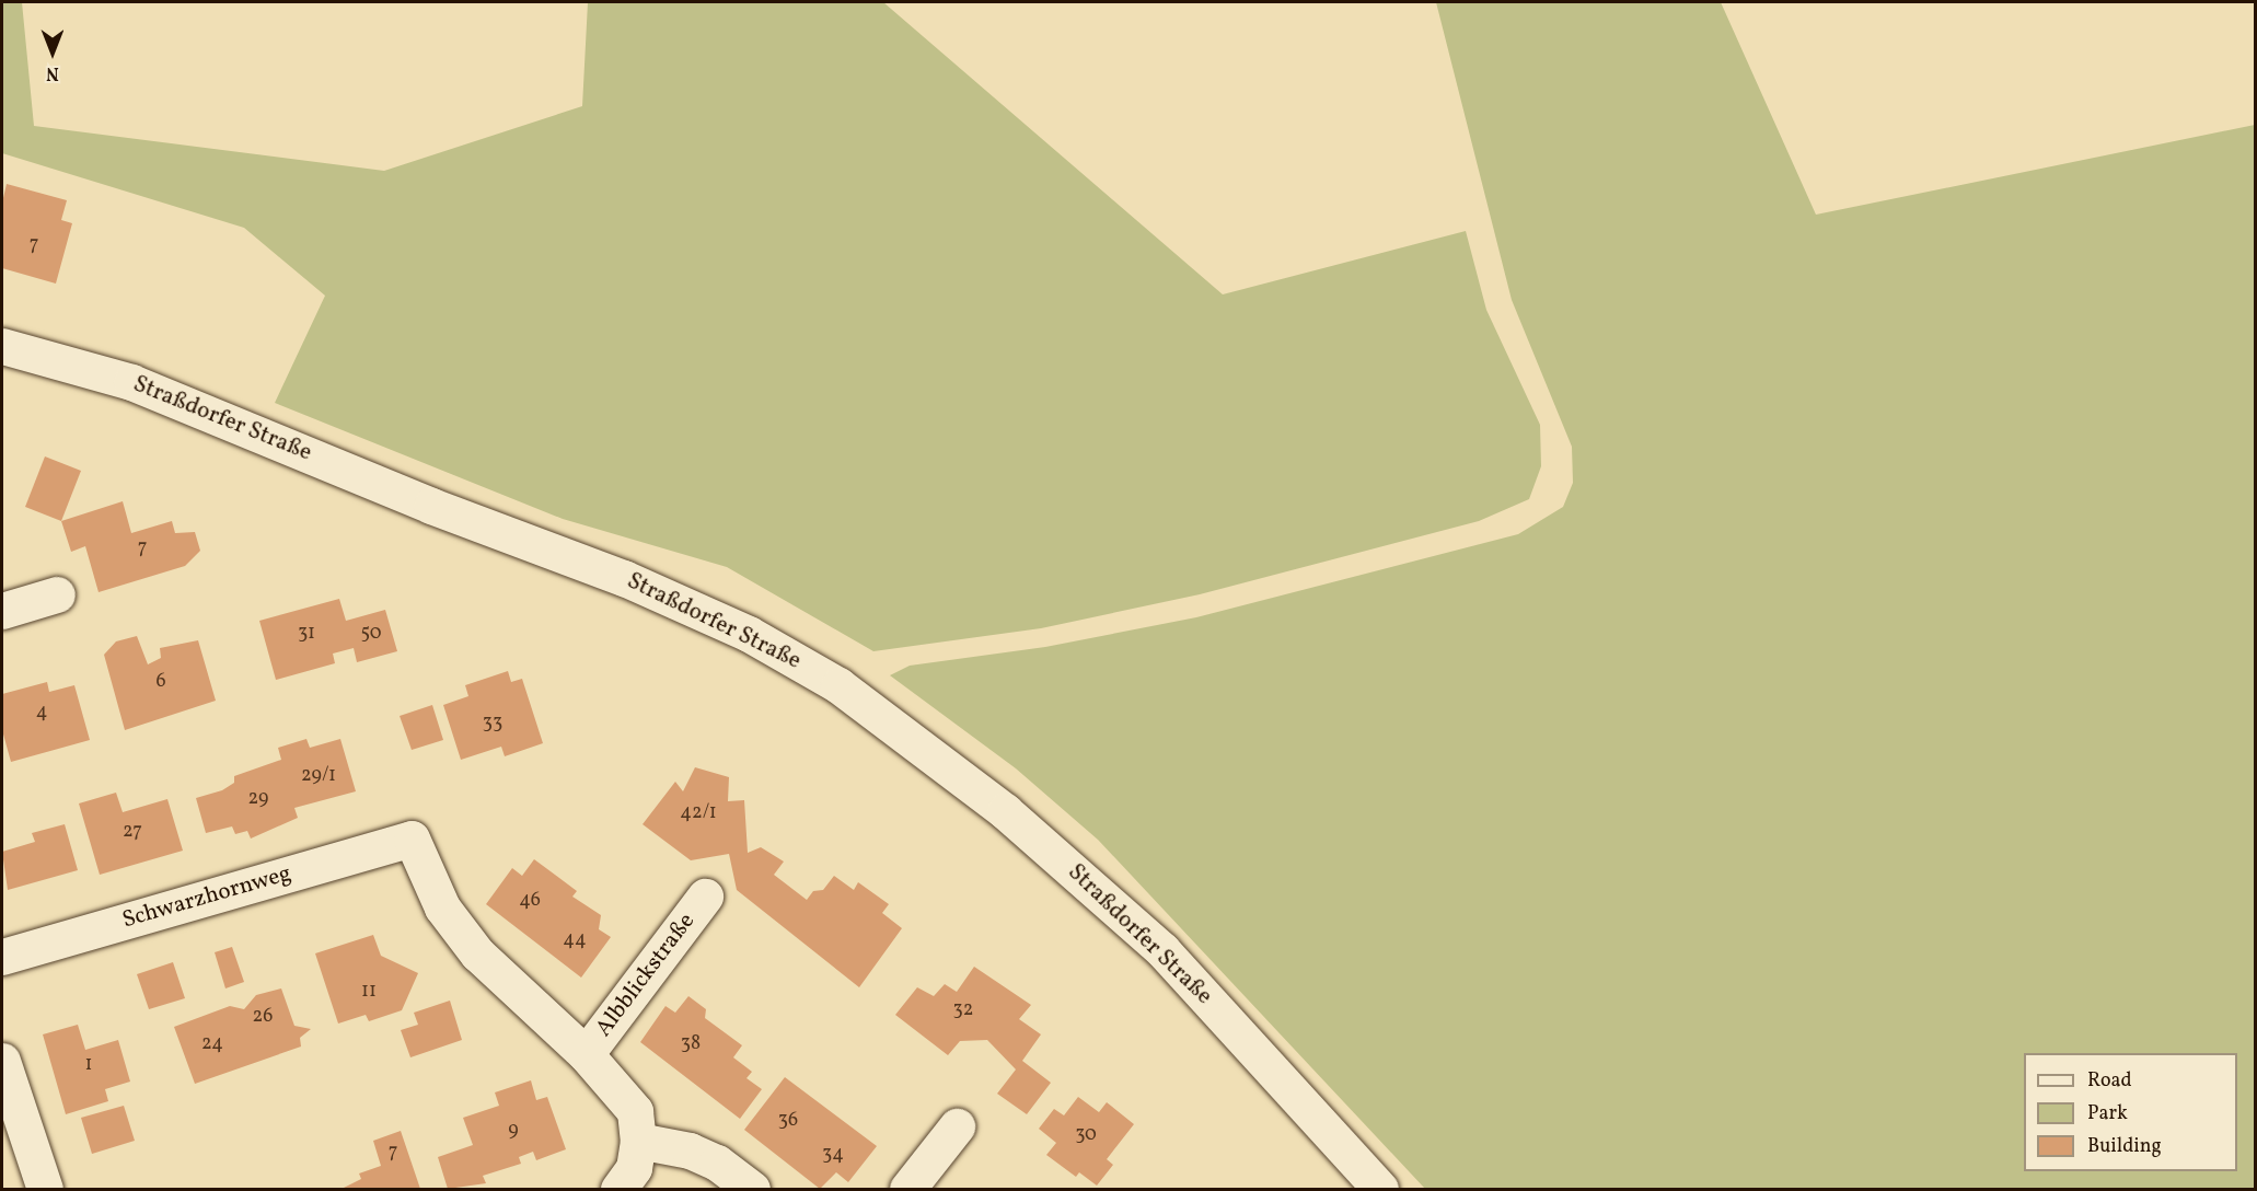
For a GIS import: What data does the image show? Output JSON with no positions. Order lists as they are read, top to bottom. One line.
{"streets":{"street":["Straßdorfer Straße","Schwarzhornweg","Albblickstraße"]},"crossings":[["Schwarzhornweg","Albblickstraße"]],"house_numbers":["7","7","31","50","6","4","33","29/1","29","42/1","27","46","44","11","32","26","24","38","1","36","9","30","7","34"],"legend":["Road","Park","Building"],"north":"bottom"}
